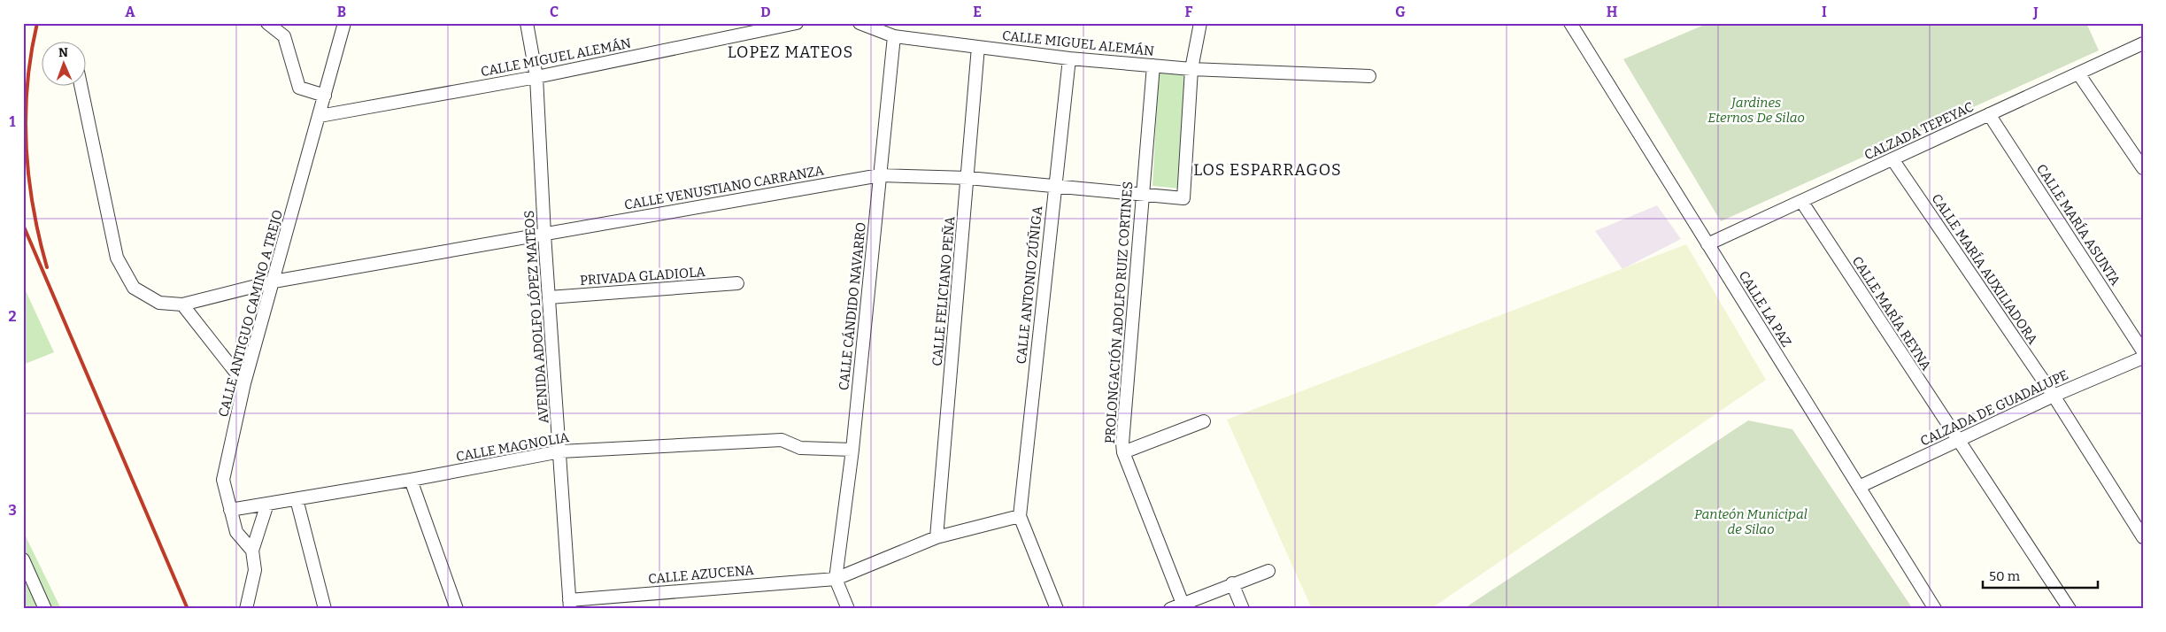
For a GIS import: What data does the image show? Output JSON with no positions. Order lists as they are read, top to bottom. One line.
{"streets":{"street":["CALLE MIGUEL ALEMÁN","CALZADA TEPEYAC","CALLE VENUSTIANO CARRANZA","CALLE MARÍA ASUNTA","CALLE MARÍA AUXILIADORA","PRIVADA GLADIOLA","CALLE ANTONIO ZÚÑIGA","CALLE FELICIANO PEÑA","CALLE CÁNDIDO NAVARRO","CALLE LA PAZ","PROLONGACIÓN ADOLFO RUIZ CORTINES","CALLE ANTIGUO CAMINO A TREJO","CALLE MARÍA REYNA","AVENIDA ADOLFO LÓPEZ MATEOS","CALZADA DE GUADALUPE","CALLE MAGNOLIA","CALLE AZUCENA"]},"crossings":[["CALLE MIGUEL ALEMÁN","CALLE VENUSTIANO CARRANZA"],["CALLE MIGUEL ALEMÁN","CALLE ANTONIO ZÚÑIGA"],["CALLE MIGUEL ALEMÁN","CALLE FELICIANO PEÑA"],["CALLE MIGUEL ALEMÁN","CALLE CÁNDIDO NAVARRO"],["CALLE MIGUEL ALEMÁN","PROLONGACIÓN ADOLFO RUIZ CORTINES"],["CALLE MIGUEL ALEMÁN","CALLE ANTIGUO CAMINO A TREJO"],["CALLE MIGUEL ALEMÁN","AVENIDA ADOLFO LÓPEZ MATEOS"],["CALZADA TEPEYAC","CALLE MARÍA ASUNTA"],["CALZADA TEPEYAC","CALLE MARÍA AUXILIADORA"],["CALZADA TEPEYAC","CALLE LA PAZ"],["CALZADA TEPEYAC","CALLE MARÍA REYNA"],["CALLE VENUSTIANO CARRANZA","CALLE ANTONIO ZÚÑIGA"],["CALLE VENUSTIANO CARRANZA","CALLE FELICIANO PEÑA"],["CALLE VENUSTIANO CARRANZA","CALLE CÁNDIDO NAVARRO"],["CALLE VENUSTIANO CARRANZA","PROLONGACIÓN ADOLFO RUIZ CORTINES"],["CALLE VENUSTIANO CARRANZA","CALLE ANTIGUO CAMINO A TREJO"],["CALLE VENUSTIANO CARRANZA","AVENIDA ADOLFO LÓPEZ MATEOS"],["CALLE MARÍA AUXILIADORA","CALZADA DE GUADALUPE"],["PRIVADA GLADIOLA","AVENIDA ADOLFO LÓPEZ MATEOS"],["CALLE ANTONIO ZÚÑIGA","CALLE AZUCENA"],["CALLE FELICIANO PEÑA","CALLE AZUCENA"],["CALLE CÁNDIDO NAVARRO","CALLE MAGNOLIA"],["CALLE CÁNDIDO NAVARRO","CALLE AZUCENA"],["CALLE LA PAZ","CALZADA DE GUADALUPE"],["CALLE ANTIGUO CAMINO A TREJO","CALLE MAGNOLIA"],["CALLE MARÍA REYNA","CALZADA DE GUADALUPE"],["AVENIDA ADOLFO LÓPEZ MATEOS","CALLE MAGNOLIA"],["AVENIDA ADOLFO LÓPEZ MATEOS","CALLE AZUCENA"]],"districts":["LOPEZ MATEOS","LOS ESPARRAGOS"],"parks":["Jardines Eternos De Silao","Panteón Municipal de Silao"],"scale_bar":"50 m","north":"top","grid":{"columns":["A","B","C","D","E","F","G","H","I","J"],"rows":["1","2","3"]}}
